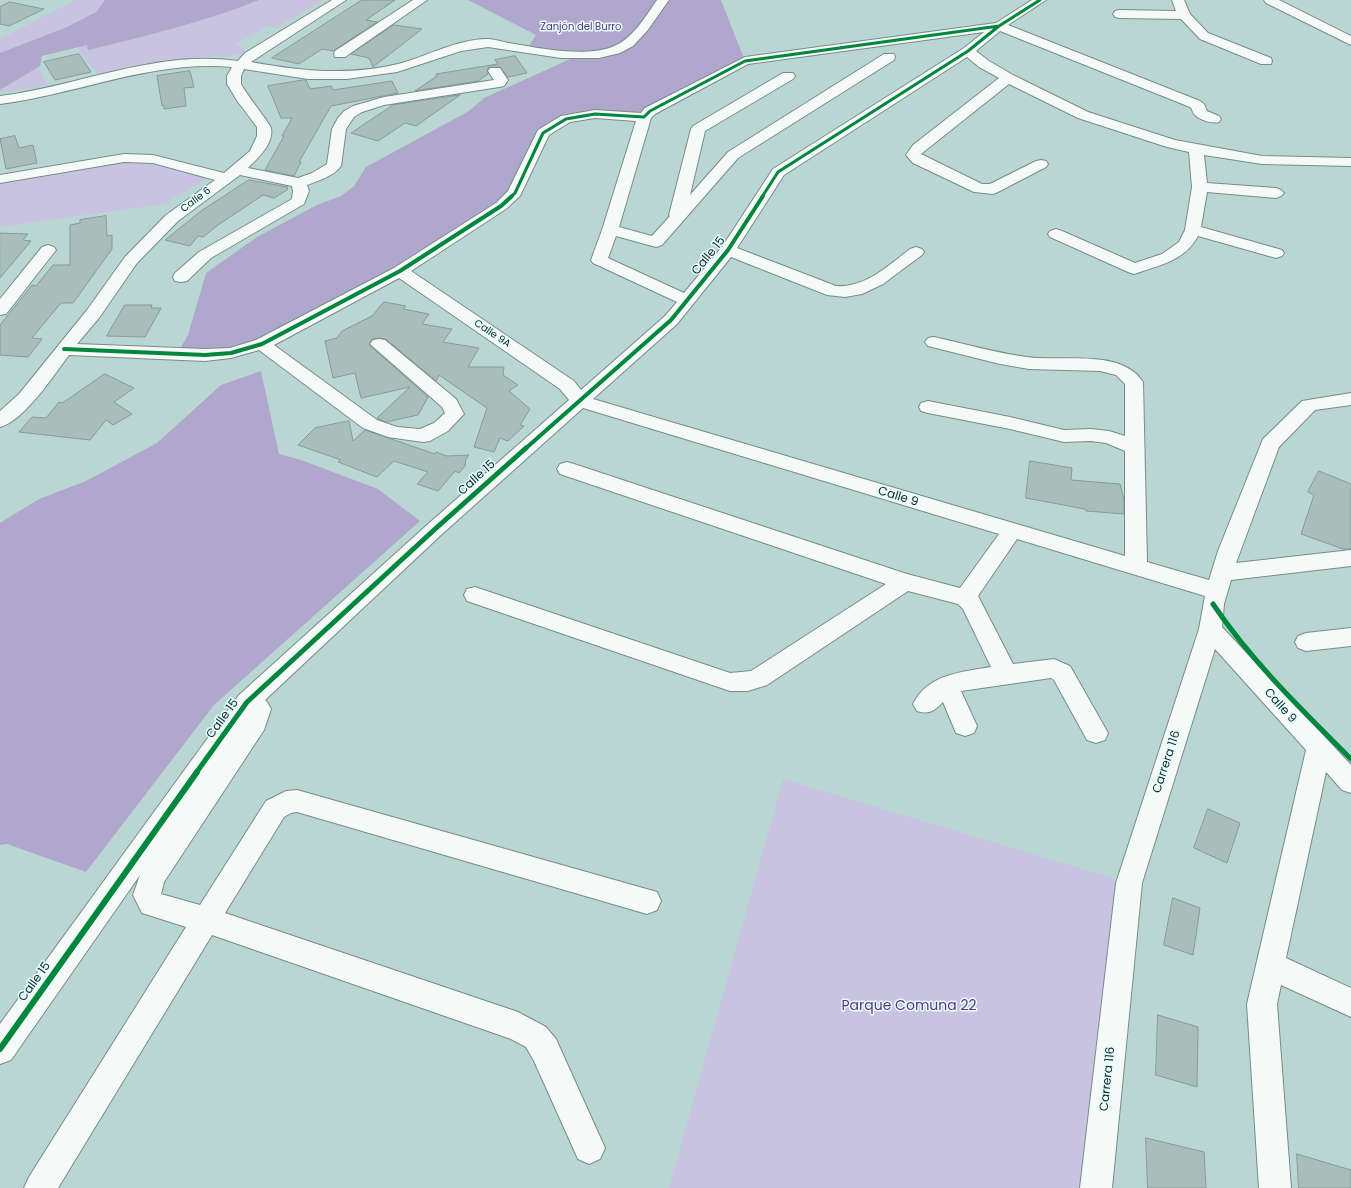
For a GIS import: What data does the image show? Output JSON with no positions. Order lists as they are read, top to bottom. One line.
{"streets":{"street":["Calle 6","Calle 15","Calle 9A","Calle 9","Carrera 116"]},"crossings":[["Calle 15","Calle 9A"],["Calle 15","Calle 9"],["Calle 9A","Calle 9"],["Calle 9","Carrera 116"]],"parks":["Zanjón del Burro","Parque Comuna 22"]}
